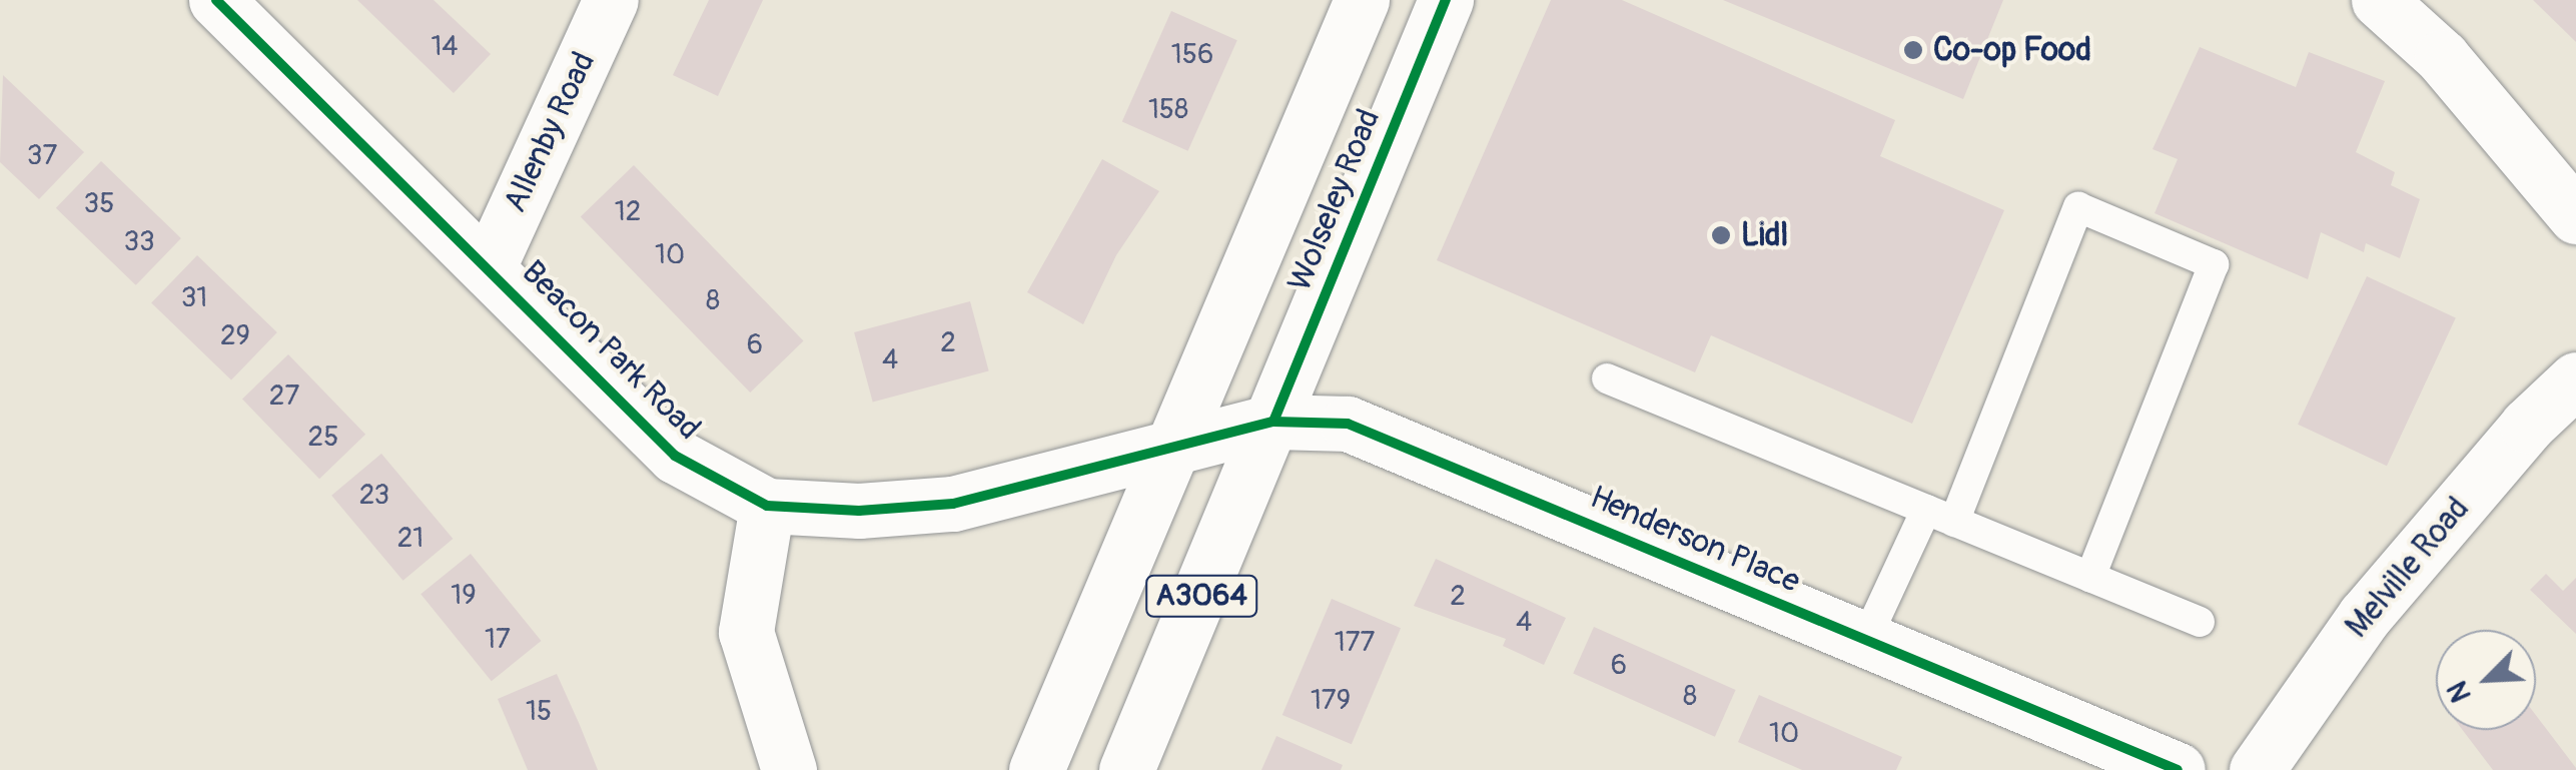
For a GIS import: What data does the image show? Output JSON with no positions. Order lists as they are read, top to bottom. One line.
{"streets":{"street":["Allenby Road","Wolseley Road","Beacon Park Road","Henderson Place","Melville Road","A3064"]},"crossings":[["Allenby Road","Beacon Park Road"],["Wolseley Road","Beacon Park Road"],["Wolseley Road","Henderson Place"],["Beacon Park Road","Henderson Place"]],"places":["Co-op Food","Lidl"],"house_numbers":["14","156","158","37","35","12","33","10","31","8","29","2","6","4","27","25","23","21","19","2","4","17","177","6","8","179","15","10"],"north":"bottom left"}
